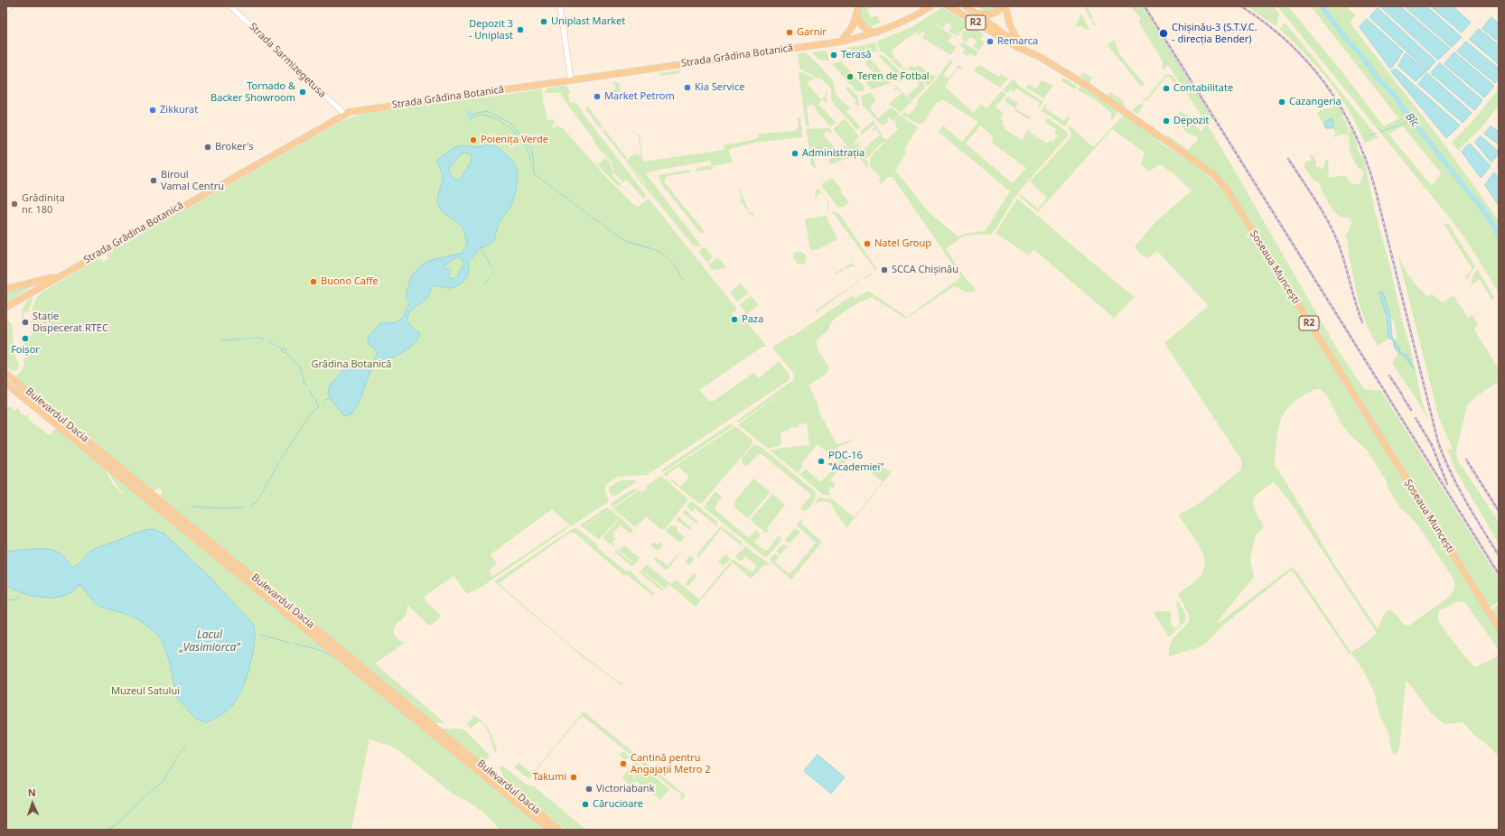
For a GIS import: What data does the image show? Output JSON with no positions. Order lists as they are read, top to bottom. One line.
{"streets":{"main road":["R2","Strada Grădina Botanică","Strada Sarmizegetusa","Șoseaua Muncești","Bulevardul Dacia"]},"crossings":[["Strada Grădina Botanică","Strada Sarmizegetusa"]],"water":["Bîc","Lacul „Vasimiorca”"],"parks":["Grădina Botanică","Muzeul Satului"],"places":["Uniplast Market","Depozit 3 - Uniplast","Garnir","Chișinău-3 (S.T.V.C. - direcția Bender)","Remarca","Terasă","Teren de Fotbal","Kia Service","Contabilitate","Tornado & Backer Showroom","Market Petrom","Cazangeria","Zikkurat","Depozit","Poienița Verde","Broker's","Administrația","Biroul Vamal Centru","Grădinița nr. 180","Natel Group","SCCA Chișinău","Buono Caffe","Paza","Stație Dispecerat RTEC","Foișor","PDC-16 \"Academiei\"","Cantină pentru Angajații Metro 2","Takumi","Victoriabank","Cărucioare"],"north":"top"}
